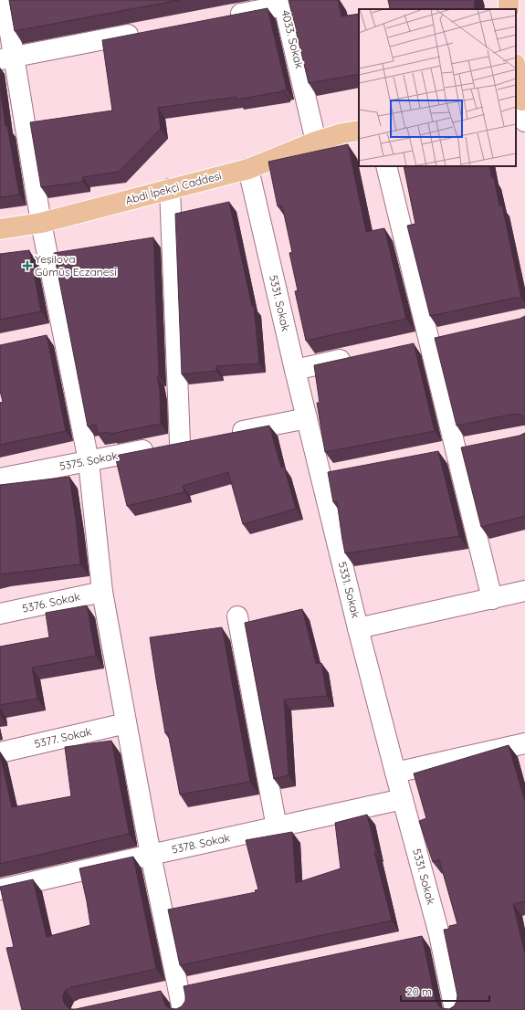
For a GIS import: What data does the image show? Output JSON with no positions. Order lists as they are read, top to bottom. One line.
{"streets":{"main road":["Abdi İpekçi Caddesi"],"street":["4033. Sokak","5331. Sokak","5375. Sokak","5376. Sokak","5377. Sokak","5378. Sokak"]},"crossings":[["4033. Sokak","Abdi İpekçi Caddesi"],["Abdi İpekçi Caddesi","5331. Sokak"],["Abdi İpekçi Caddesi","5375. Sokak"],["5331. Sokak","5378. Sokak"]],"places":{"health":["Yeşilova Gümüş Eczanesi"]},"scale_bar":"20 m"}
